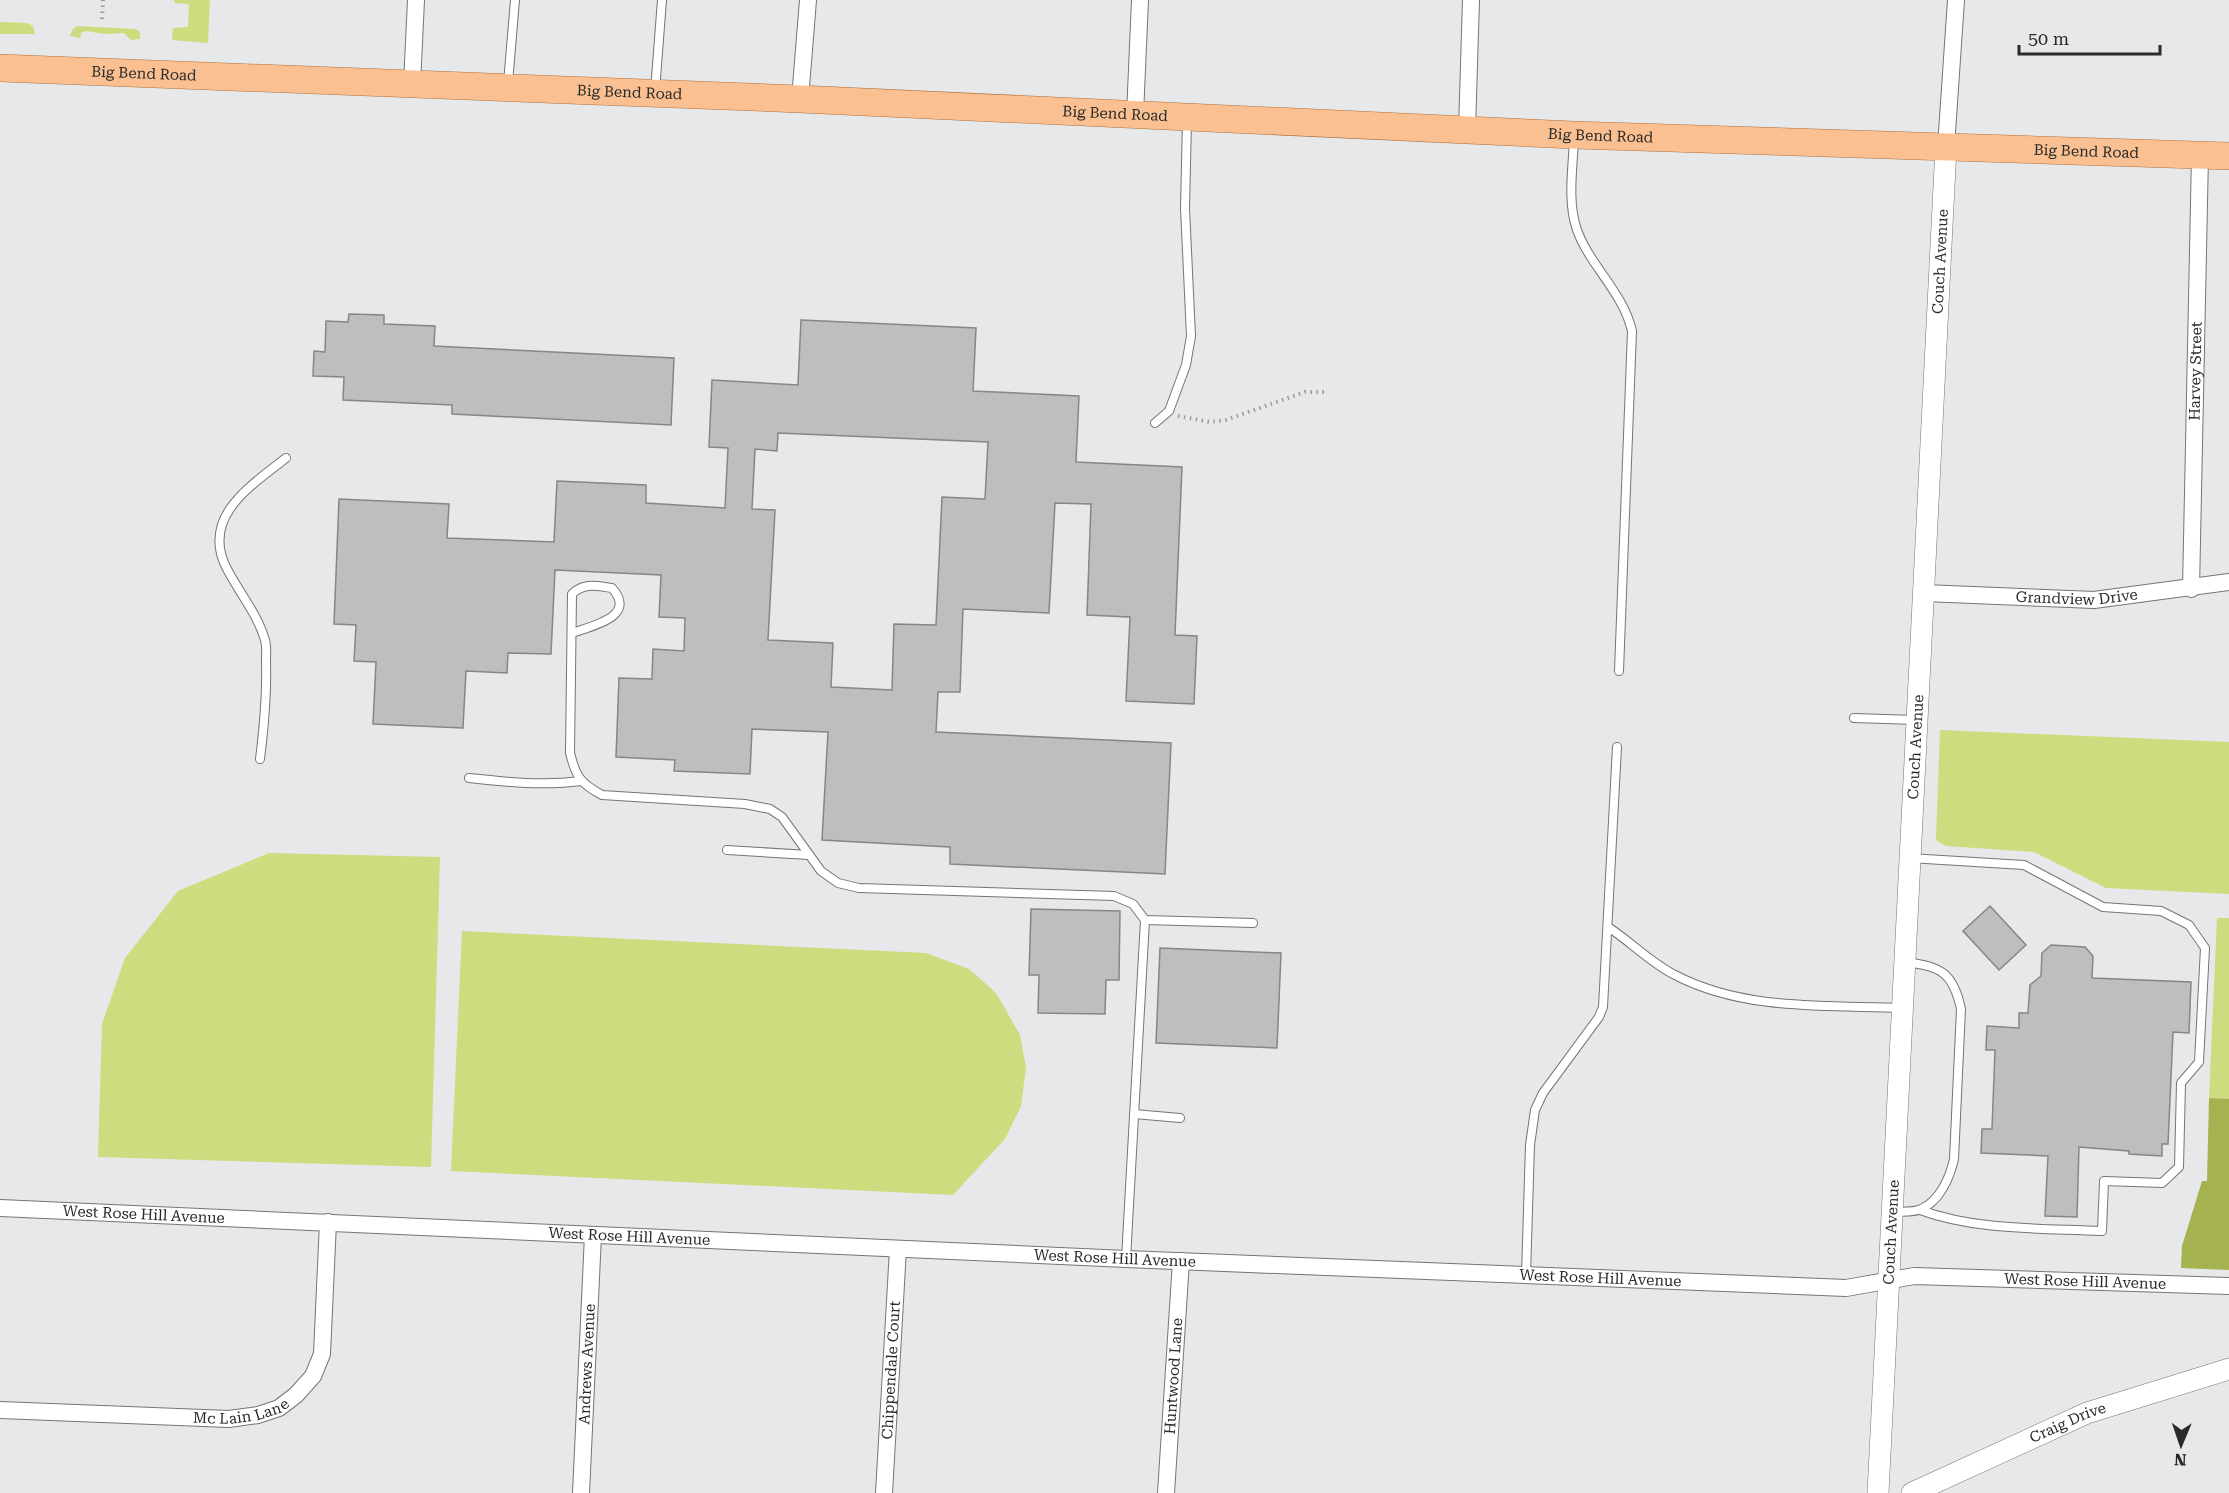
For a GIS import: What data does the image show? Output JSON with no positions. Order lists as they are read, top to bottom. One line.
{"streets":{"main road":["Big Bend Road"],"street":["Couch Avenue","Harvey Street","Grandview Drive","West Rose Hill Avenue","Andrews Avenue","Chippendale Court","Huntwood Lane","Mc Lain Lane","Craig Drive"]},"crossings":[["Big Bend Road","Couch Avenue"],["Big Bend Road","Harvey Street"],["Couch Avenue","Grandview Drive"],["Couch Avenue","West Rose Hill Avenue"],["Harvey Street","Grandview Drive"],["West Rose Hill Avenue","Andrews Avenue"],["West Rose Hill Avenue","Chippendale Court"],["West Rose Hill Avenue","Huntwood Lane"],["West Rose Hill Avenue","Mc Lain Lane"]],"scale_bar":"50 m","north":"bottom"}
